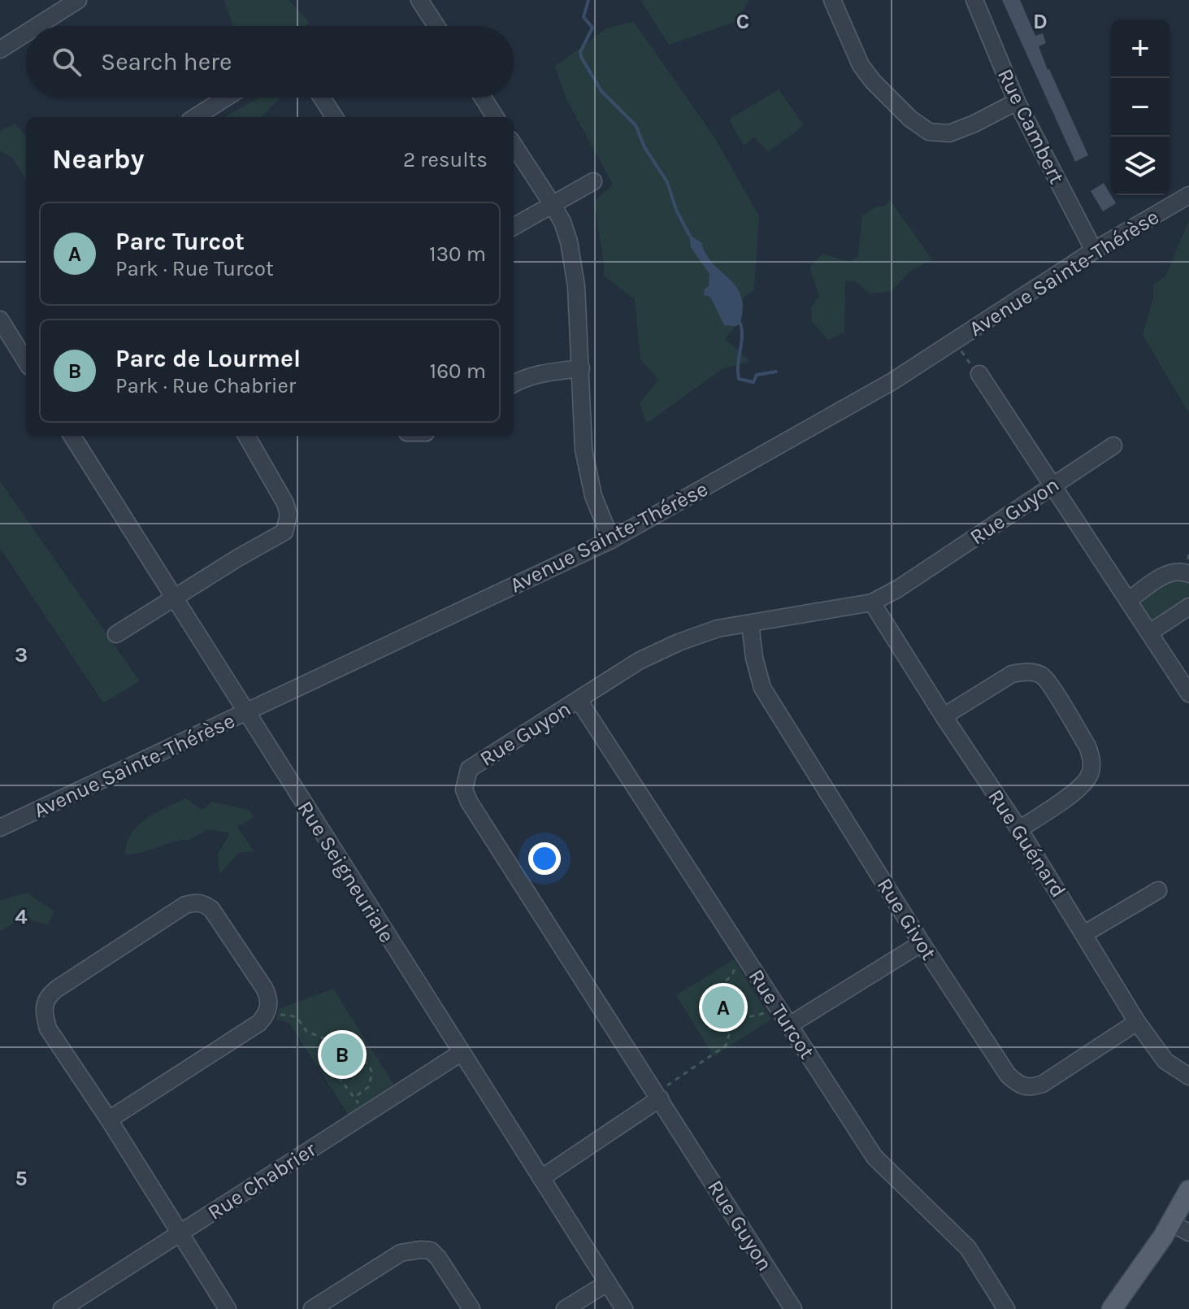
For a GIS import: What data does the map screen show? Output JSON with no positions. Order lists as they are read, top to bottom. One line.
{"streets":{"street":["Rue Cambert","Avenue Sainte-Thérèse","Rue Guyon","Rue Guénard","Rue Seigneuriale","Rue Givot","Rue Turcot","Rue Chabrier"]},"crossings":[["Rue Cambert","Avenue Sainte-Thérèse"],["Avenue Sainte-Thérèse","Rue Seigneuriale"],["Rue Guyon","Rue Guénard"],["Rue Guyon","Rue Givot"],["Rue Guyon","Rue Turcot"],["Rue Guénard","Rue Givot"],["Rue Seigneuriale","Rue Chabrier"]],"page":{"map_buttons":["+","−"],"search":"Search here","heading":["Nearby","2 results"],"list":[{"mark":"A","name":"Parc Turcot","note":"Park · Rue Turcot","value":"130 m"},{"mark":"B","name":"Parc de Lourmel","note":"Park · Rue Chabrier","value":"160 m"}],"pins":["A","B"]},"grid":{"columns":["C","D"],"rows":["3","4","5"]}}
